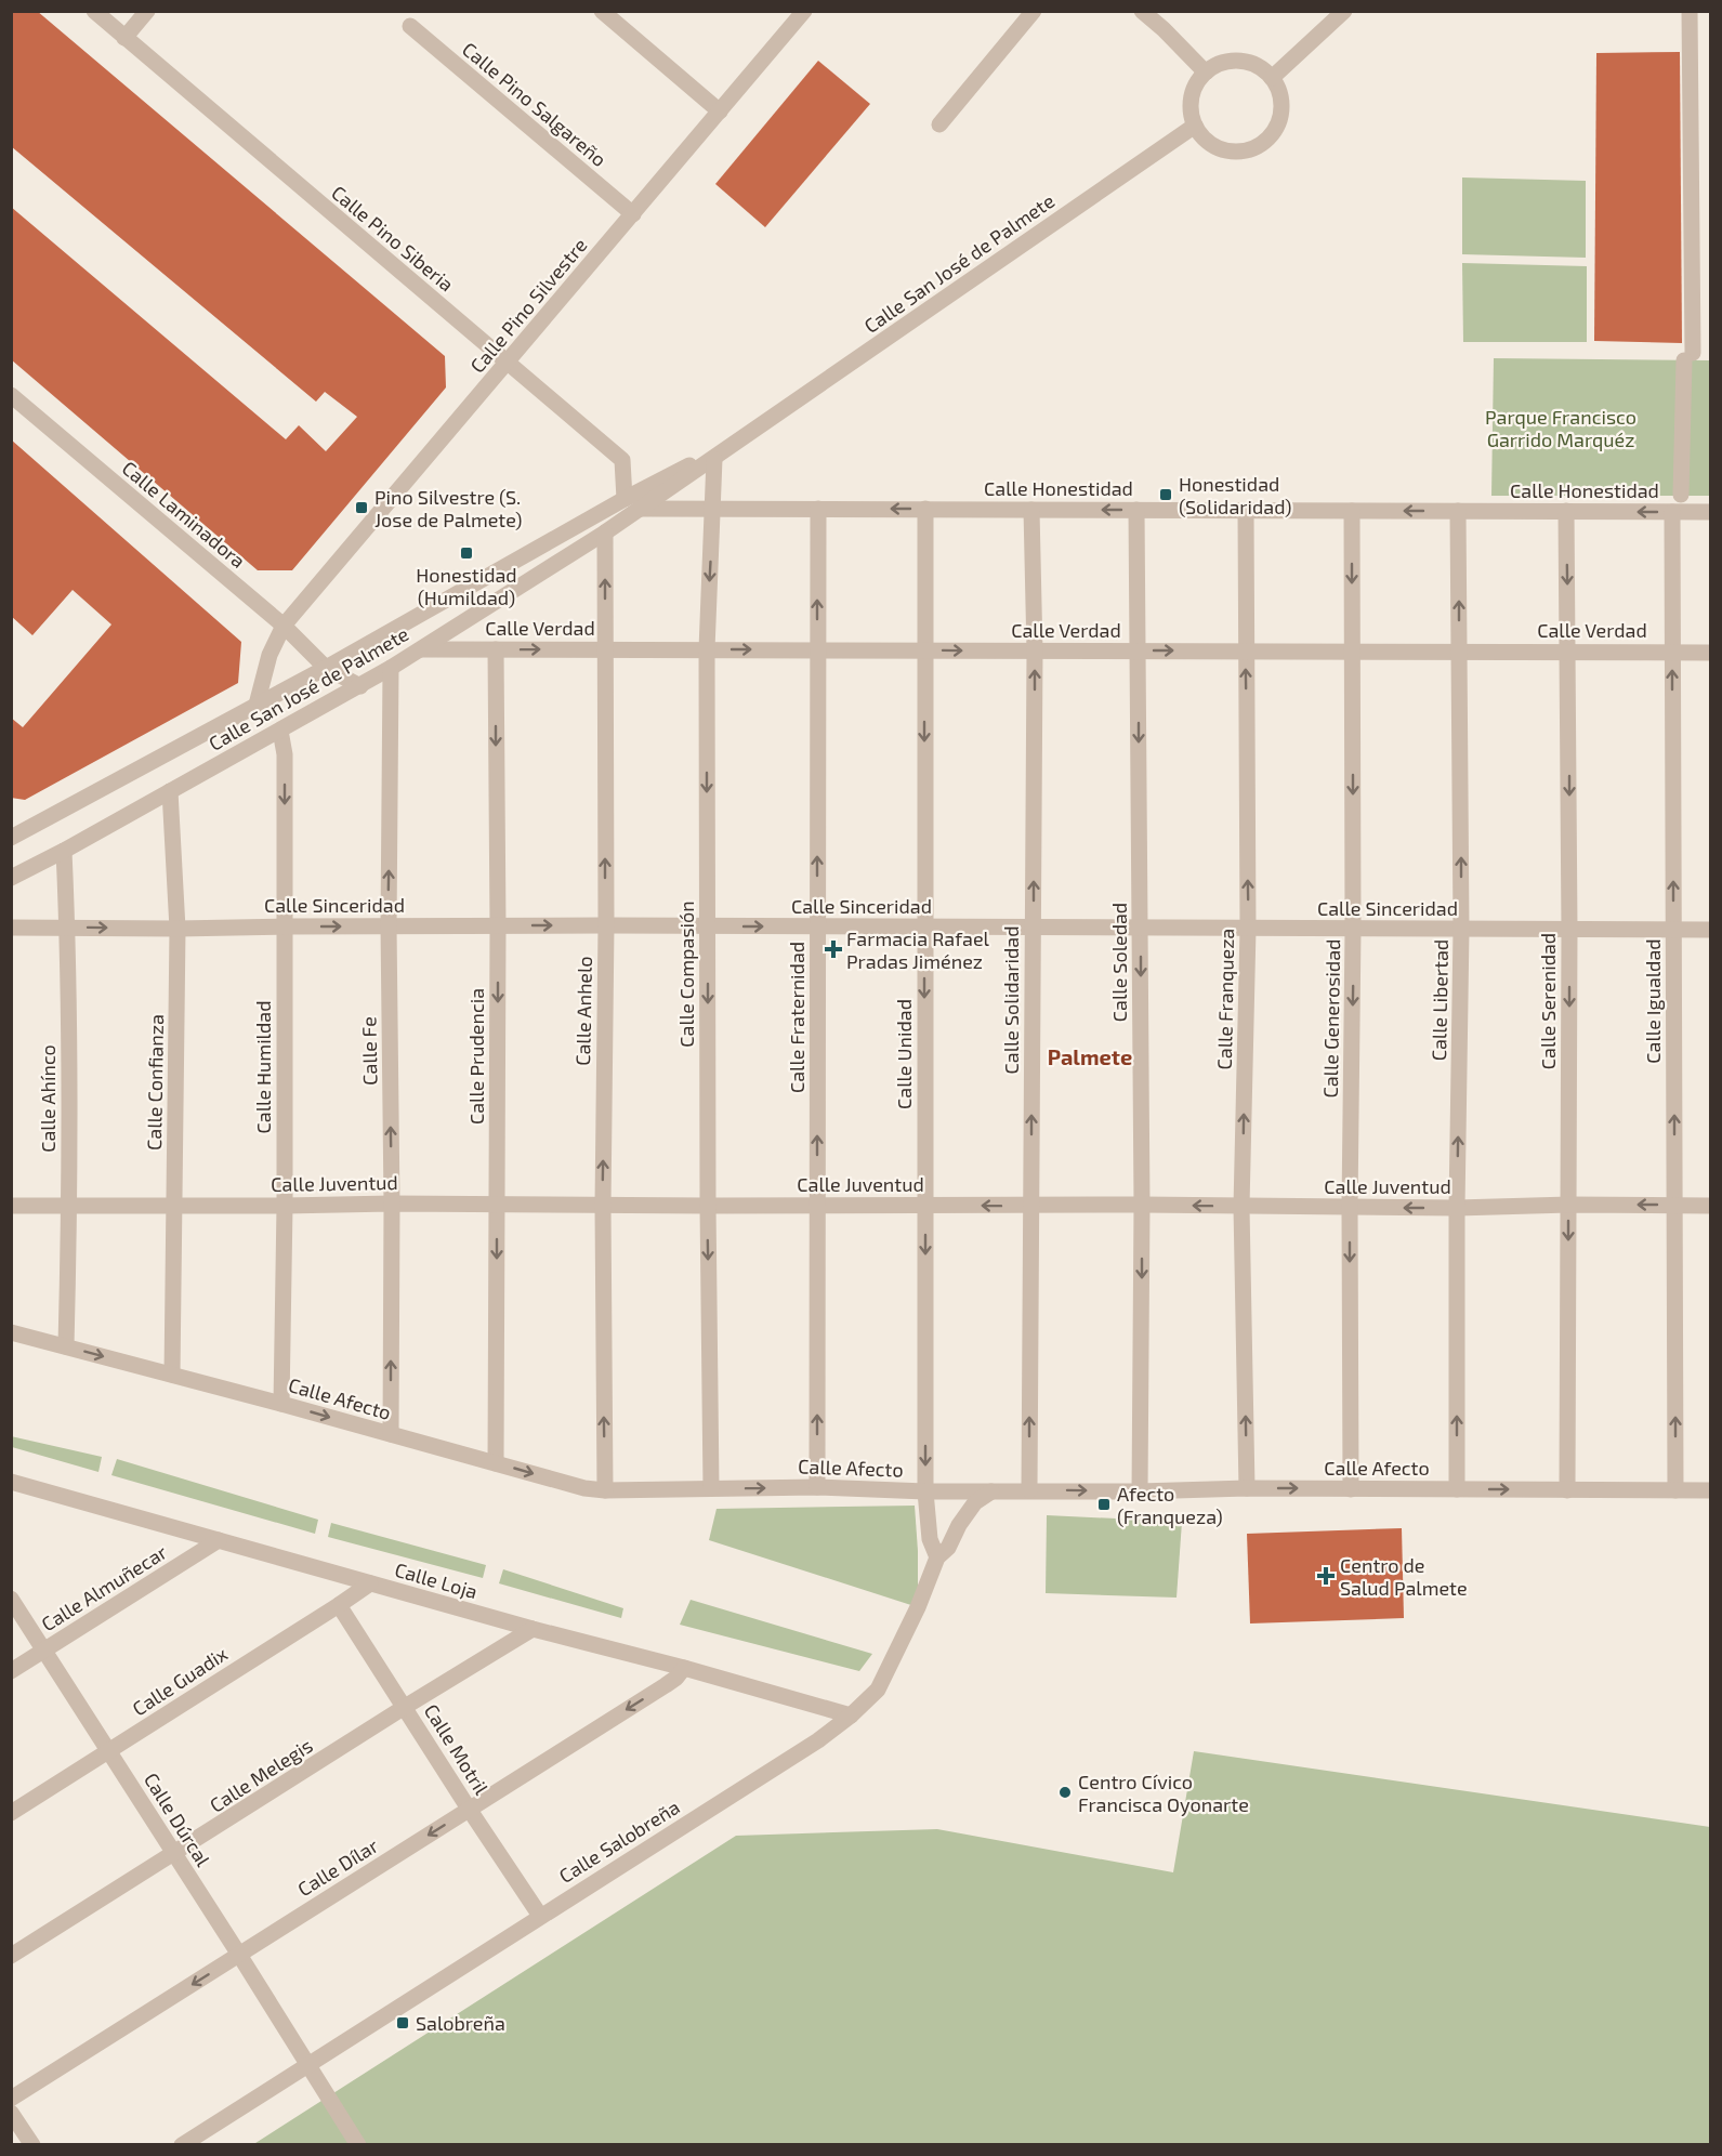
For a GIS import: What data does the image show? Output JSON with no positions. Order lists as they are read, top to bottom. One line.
{"streets":{"street":["Calle Pino Salgareño","Calle Pino Siberia","Calle San José de Palmete","Calle Pino Silvestre","Calle Honestidad","Calle Laminadora","Calle Verdad","Calle Sinceridad","Calle Soledad","Calle Compasión","Calle Franqueza","Calle Solidaridad","Calle Libertad","Calle Serenidad","Calle Igualdad","Calle Anhelo","Calle Fraternidad","Calle Generosidad","Calle Fe","Calle Unidad","Calle Prudencia","Calle Humildad","Calle Confianza","Calle Ahínco","Calle Juventud","Calle Afecto","Calle Loja","Calle Almuñecar","Calle Guadix","Calle Motril","Calle Melegis","Calle Dúrcal","Calle Salobreña","Calle Dílar"]},"crossings":[["Calle Pino Salgareño","Calle Pino Silvestre"],["Calle Pino Siberia","Calle San José de Palmete"],["Calle Pino Siberia","Calle Pino Silvestre"],["Calle San José de Palmete","Calle Pino Silvestre"],["Calle San José de Palmete","Calle Honestidad"],["Calle San José de Palmete","Calle Laminadora"],["Calle San José de Palmete","Calle Verdad"],["Calle San José de Palmete","Calle Compasión"],["Calle San José de Palmete","Calle Anhelo"],["Calle San José de Palmete","Calle Fe"],["Calle San José de Palmete","Calle Humildad"],["Calle San José de Palmete","Calle Confianza"],["Calle San José de Palmete","Calle Ahínco"],["Calle Pino Silvestre","Calle Laminadora"],["Calle Honestidad","Calle Soledad"],["Calle Honestidad","Calle Compasión"],["Calle Honestidad","Calle Franqueza"],["Calle Honestidad","Calle Solidaridad"],["Calle Honestidad","Calle Libertad"],["Calle Honestidad","Calle Serenidad"],["Calle Honestidad","Calle Igualdad"],["Calle Honestidad","Calle Fraternidad"],["Calle Honestidad","Calle Generosidad"],["Calle Honestidad","Calle Unidad"],["Calle Verdad","Calle Soledad"],["Calle Verdad","Calle Compasión"],["Calle Verdad","Calle Franqueza"],["Calle Verdad","Calle Solidaridad"],["Calle Verdad","Calle Libertad"],["Calle Verdad","Calle Serenidad"],["Calle Verdad","Calle Igualdad"],["Calle Verdad","Calle Anhelo"],["Calle Verdad","Calle Fraternidad"],["Calle Verdad","Calle Generosidad"],["Calle Verdad","Calle Unidad"],["Calle Verdad","Calle Prudencia"],["Calle Sinceridad","Calle Soledad"],["Calle Sinceridad","Calle Compasión"],["Calle Sinceridad","Calle Franqueza"],["Calle Sinceridad","Calle Solidaridad"],["Calle Sinceridad","Calle Libertad"],["Calle Sinceridad","Calle Serenidad"],["Calle Sinceridad","Calle Igualdad"],["Calle Sinceridad","Calle Anhelo"],["Calle Sinceridad","Calle Fraternidad"],["Calle Sinceridad","Calle Generosidad"],["Calle Sinceridad","Calle Fe"],["Calle Sinceridad","Calle Unidad"],["Calle Sinceridad","Calle Prudencia"],["Calle Sinceridad","Calle Humildad"],["Calle Sinceridad","Calle Confianza"],["Calle Sinceridad","Calle Ahínco"],["Calle Soledad","Calle Juventud"],["Calle Soledad","Calle Afecto"],["Calle Compasión","Calle Juventud"],["Calle Compasión","Calle Afecto"],["Calle Franqueza","Calle Juventud"],["Calle Franqueza","Calle Afecto"],["Calle Solidaridad","Calle Juventud"],["Calle Solidaridad","Calle Afecto"],["Calle Libertad","Calle Juventud"],["Calle Libertad","Calle Afecto"],["Calle Serenidad","Calle Juventud"],["Calle Serenidad","Calle Afecto"],["Calle Igualdad","Calle Juventud"],["Calle Igualdad","Calle Afecto"],["Calle Anhelo","Calle Juventud"],["Calle Anhelo","Calle Afecto"],["Calle Fraternidad","Calle Juventud"],["Calle Fraternidad","Calle Afecto"],["Calle Generosidad","Calle Juventud"],["Calle Generosidad","Calle Afecto"],["Calle Fe","Calle Juventud"],["Calle Fe","Calle Afecto"],["Calle Unidad","Calle Juventud"],["Calle Unidad","Calle Afecto"],["Calle Unidad","Calle Salobreña"],["Calle Prudencia","Calle Juventud"],["Calle Prudencia","Calle Afecto"],["Calle Humildad","Calle Juventud"],["Calle Humildad","Calle Afecto"],["Calle Confianza","Calle Juventud"],["Calle Confianza","Calle Afecto"],["Calle Ahínco","Calle Juventud"],["Calle Ahínco","Calle Afecto"],["Calle Afecto","Calle Salobreña"],["Calle Loja","Calle Almuñecar"],["Calle Loja","Calle Guadix"],["Calle Loja","Calle Melegis"],["Calle Loja","Calle Salobreña"],["Calle Loja","Calle Dílar"],["Calle Almuñecar","Calle Dúrcal"],["Calle Guadix","Calle Motril"],["Calle Guadix","Calle Dúrcal"],["Calle Motril","Calle Melegis"],["Calle Motril","Calle Salobreña"],["Calle Motril","Calle Dílar"],["Calle Melegis","Calle Dúrcal"],["Calle Dúrcal","Calle Salobreña"],["Calle Dúrcal","Calle Dílar"]],"one_way":["Calle Honestidad","Calle Soledad","Calle Compasión","Calle Franqueza","Calle Solidaridad","Calle Libertad","Calle Serenidad","Calle Igualdad","Calle Anhelo","Calle Fraternidad","Calle Generosidad","Calle Fe","Calle Unidad","Calle Prudencia","Calle Afecto","Calle Dílar"],"districts":["Palmete"],"parks":["Parque Francisco Garrido Marquéz"],"places":{"transit":["Honestidad (Solidaridad)","Pino Silvestre (S. Jose de Palmete)","Honestidad (Humildad)","Afecto (Franqueza)","Salobreña"],"health":["Farmacia Rafael Pradas Jiménez","Centro de Salud Palmete"],"other":["Centro Cívico Francisca Oyonarte"]}}
